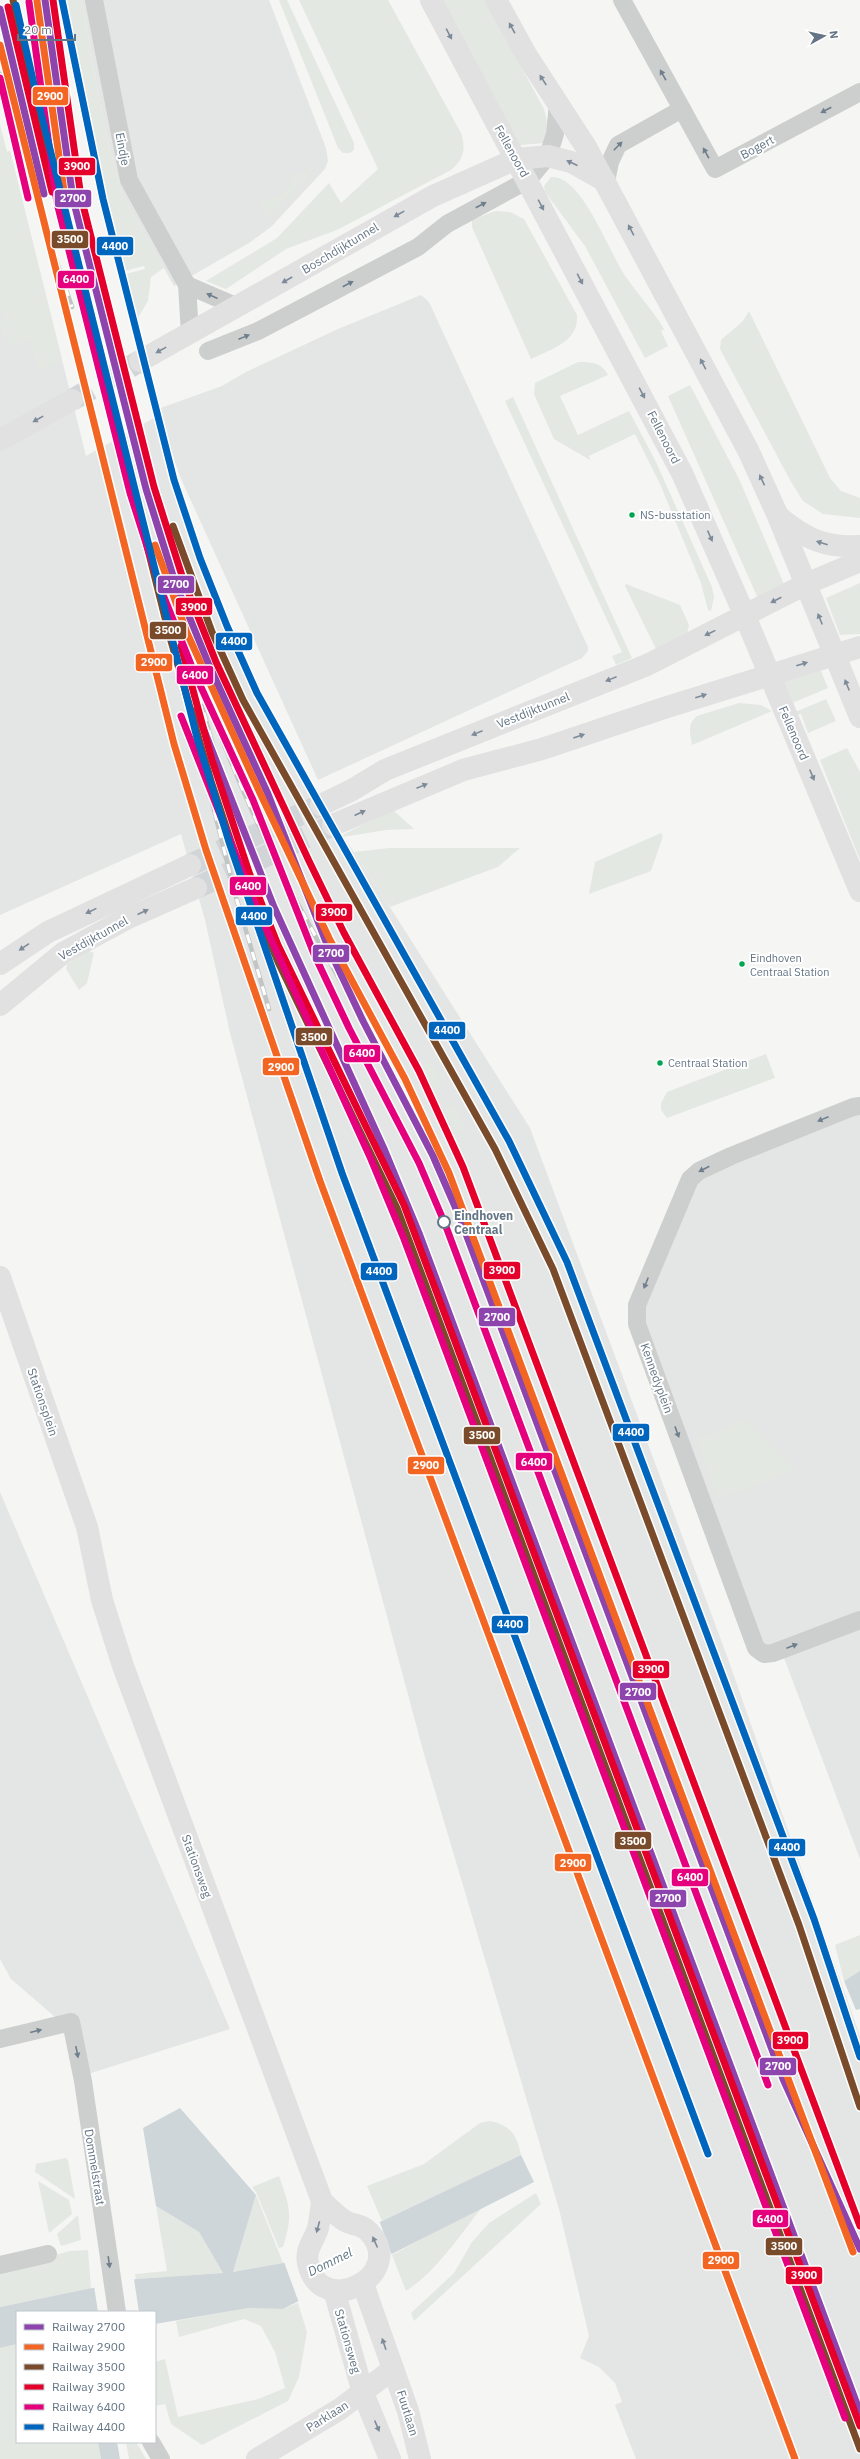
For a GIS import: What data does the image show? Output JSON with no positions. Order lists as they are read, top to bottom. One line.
{"streets":{"street":["Bogert","Eindje","Fellenoord","Boschdijktunnel","Vestdijktunnel","Kennedyplein","Stationsplein","Stationsweg","Dommelstraat","Fuutlaan","Parklaan"]},"crossings":[["Eindje","Boschdijktunnel"],["Fellenoord","Boschdijktunnel"],["Fellenoord","Vestdijktunnel"],["Stationsplein","Stationsweg"],["Stationsweg","Parklaan"],["Fuutlaan","Parklaan"]],"one_way":["Dommelstraat"],"water":["Dommel"],"places":["NS-busstation","Eindhoven Centraal Station","Centraal Station","Eindhoven Centraal"],"lines":["rail line 2700","rail line 3500","rail line 3900","rail line 4400","rail line 2900","rail line 6400"],"legend":["Railway 2700","Railway 2900","Railway 3500","Railway 3900","Railway 6400","Railway 4400"],"scale_bar":"20 m","north":"right"}
